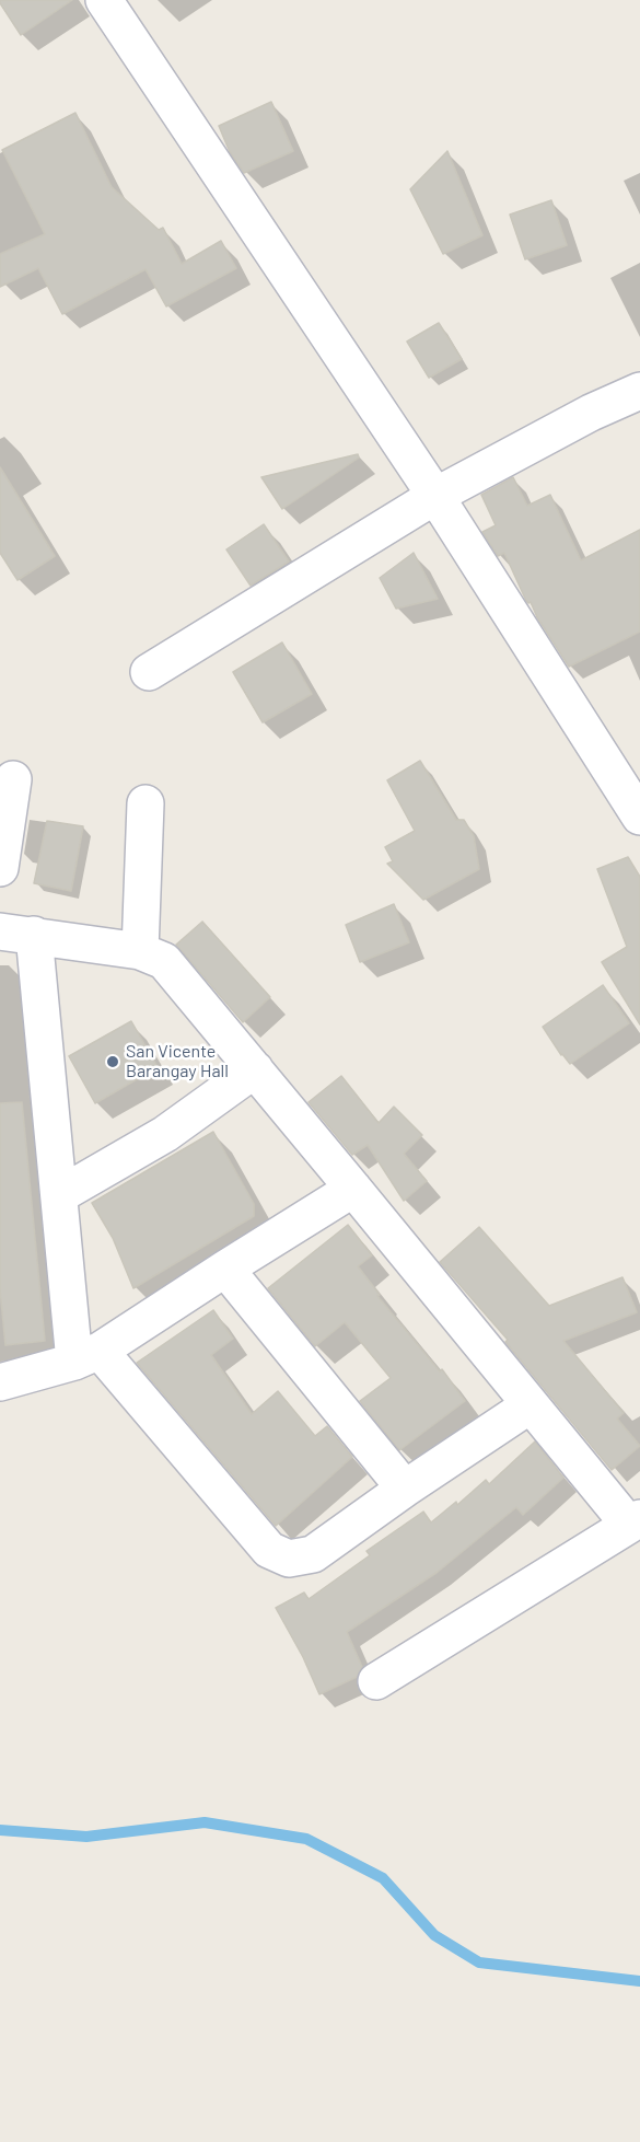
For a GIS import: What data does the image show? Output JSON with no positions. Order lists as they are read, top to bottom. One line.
{"places":["San Vicente Barangay Hall"]}
